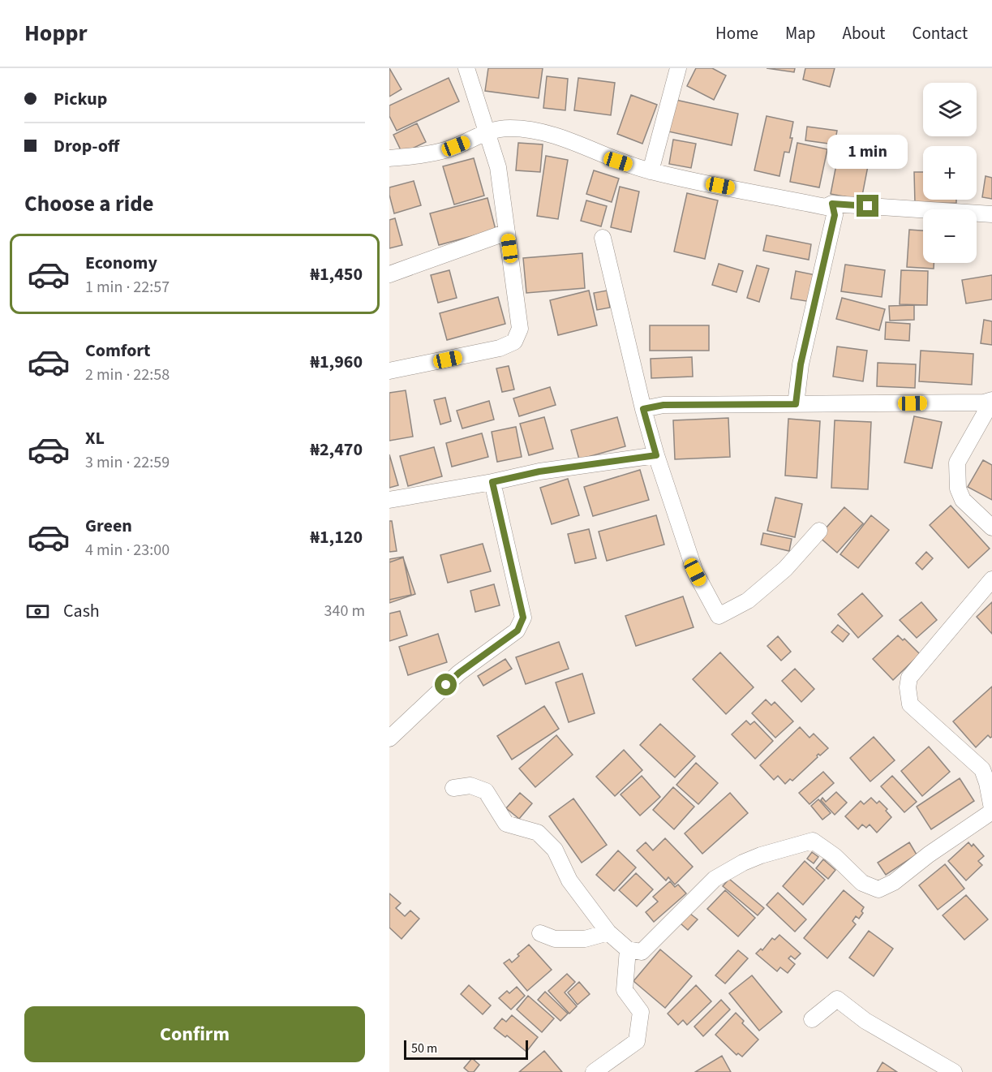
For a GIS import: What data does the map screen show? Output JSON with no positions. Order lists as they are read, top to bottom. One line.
{"scale_bar":"50 m","page":{"header":"Hoppr","nav":["Home","Map","About","Contact"],"banner":["Pickup","Drop-off"],"map_buttons":["+","−"],"bubble":"1 min","heading":"Choose a ride","list":[{"name":"Economy","note":"1 min · 22:57","value":"₦1,450"},{"name":"Comfort","note":"2 min · 22:58","value":"₦1,960"},{"name":"XL","note":"3 min · 22:59","value":"₦2,470"},{"name":"Green","note":"4 min · 23:00","value":"₦1,120"}],"pay":["Cash","340 m"],"buttons":"Confirm","scale":"50 m"}}
